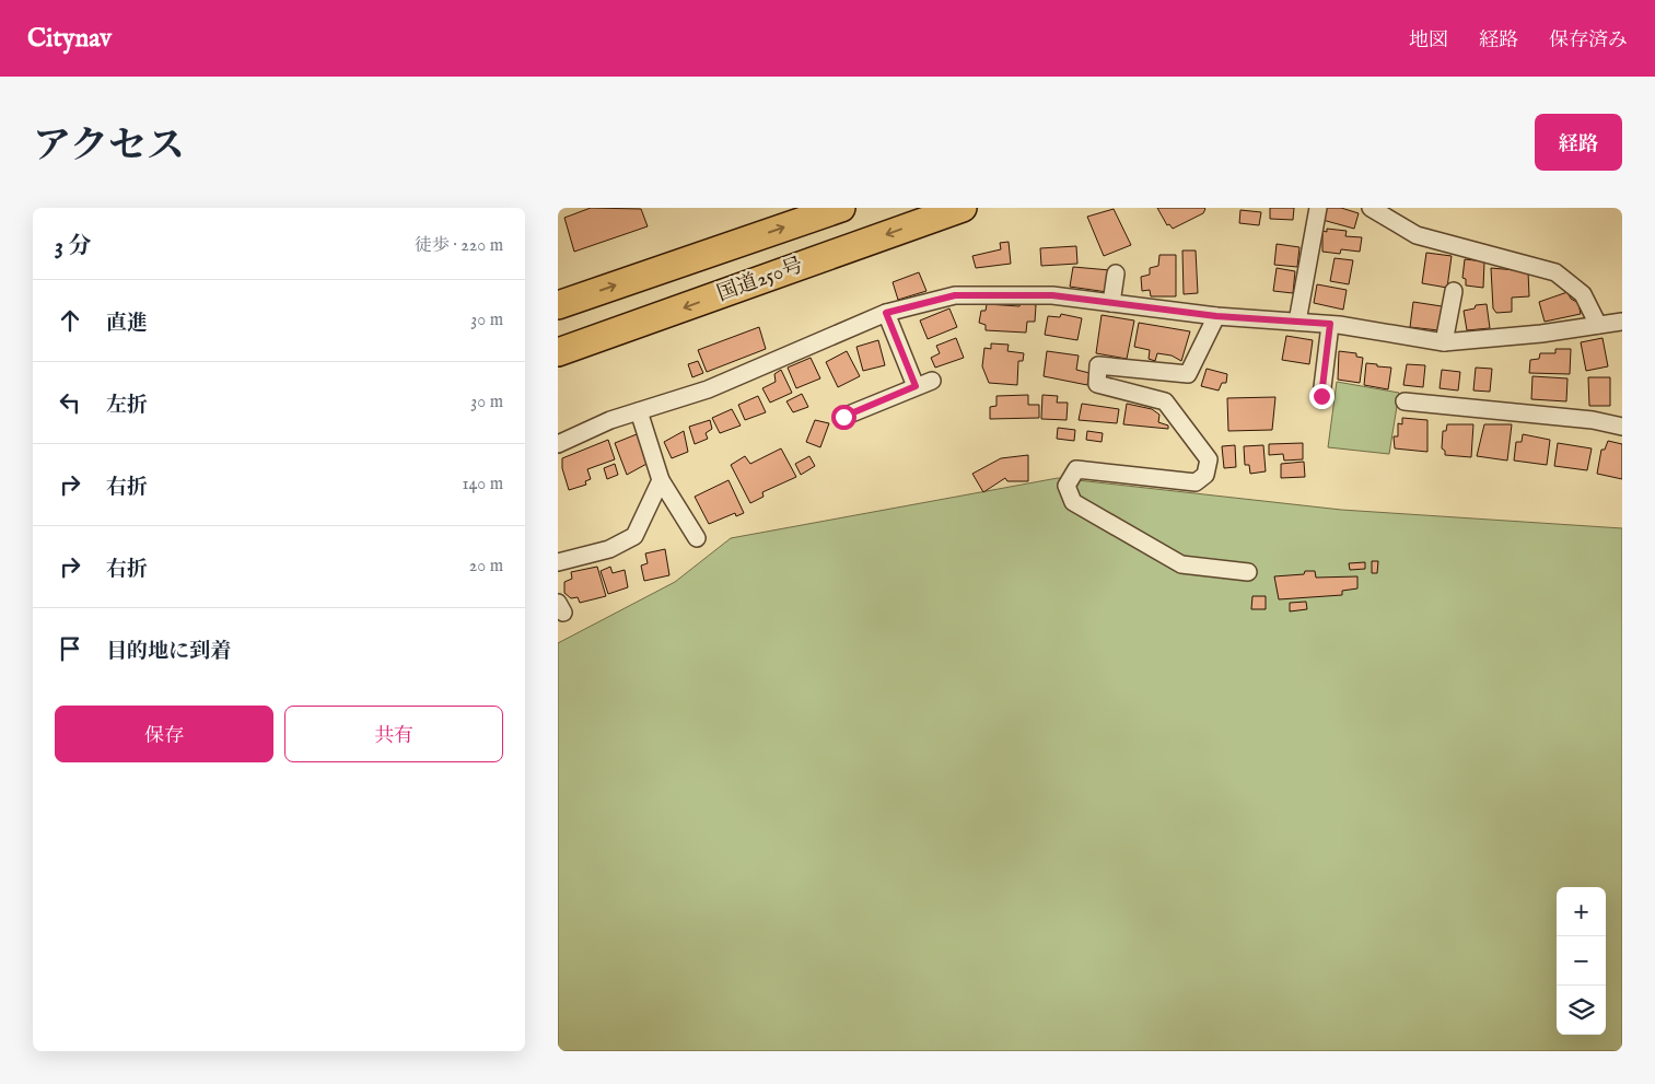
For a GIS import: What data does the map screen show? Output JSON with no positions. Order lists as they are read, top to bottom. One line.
{"streets":{"highway":["国道250号"]},"page":{"header":"Citynav","nav":["地図","経路","保存済み"],"title":"アクセス","buttons":["経路",["保存","共有"]],"heading":["3 分","徒歩 · 220 m"],"list":[["直進","30 m"],["左折","30 m"],["右折","140 m"],["右折","20 m"],"目的地に到着"],"map_buttons":["+","−"]}}
